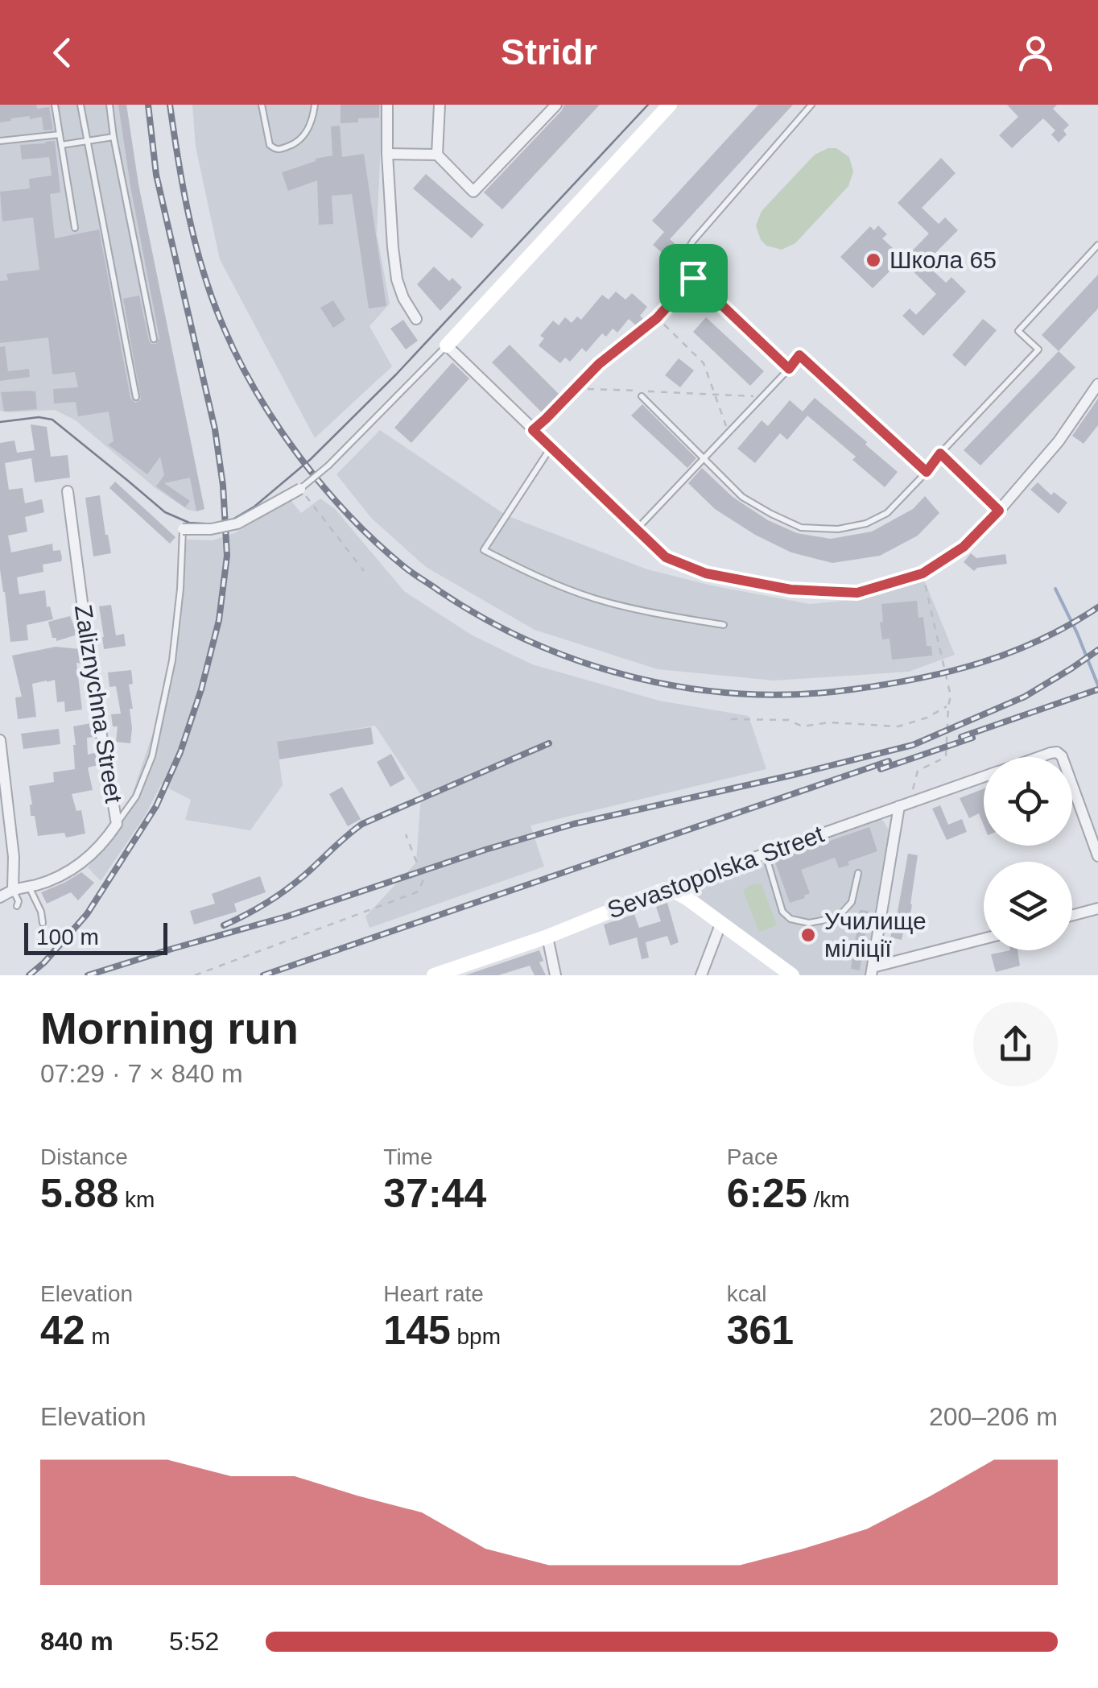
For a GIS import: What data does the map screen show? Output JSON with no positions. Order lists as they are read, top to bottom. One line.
{"streets":{"street":["Zaliznychna Street","Sevastopolska Street"]},"places":["Школа 65","Училище міліції"],"scale_bar":"100 m","page":{"header":"Stridr","scale":"100 m","heading":["Morning run","07:29 · 7 × 840 m"],"stats":[["Distance","5.88 km"],["Time","37:44"],["Pace","6:25 /km"],["Elevation","42 m"],["Heart rate","145 bpm"],["kcal","361"]],"chart":["Elevation","200–206 m"],"list":[{"name":"840 m","note":"5:52"}]}}
